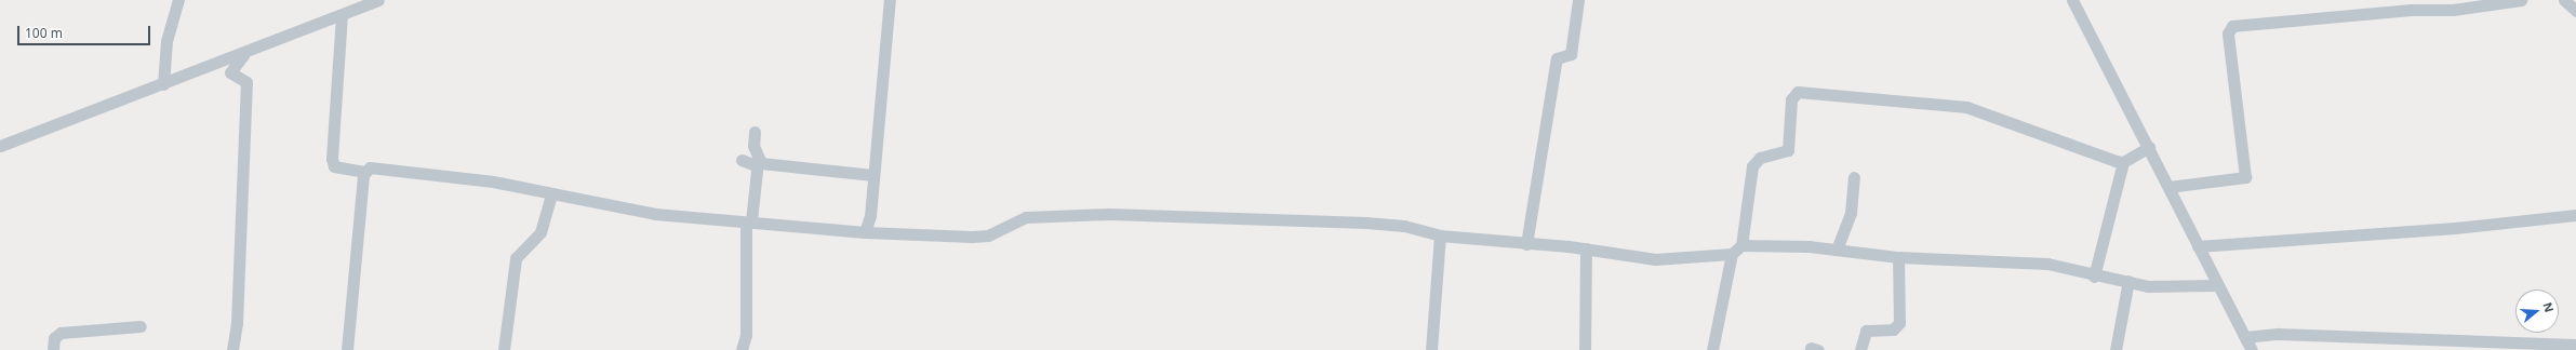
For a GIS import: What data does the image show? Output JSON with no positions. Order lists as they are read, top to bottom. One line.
{"scale_bar":"100 m","north":"right"}
